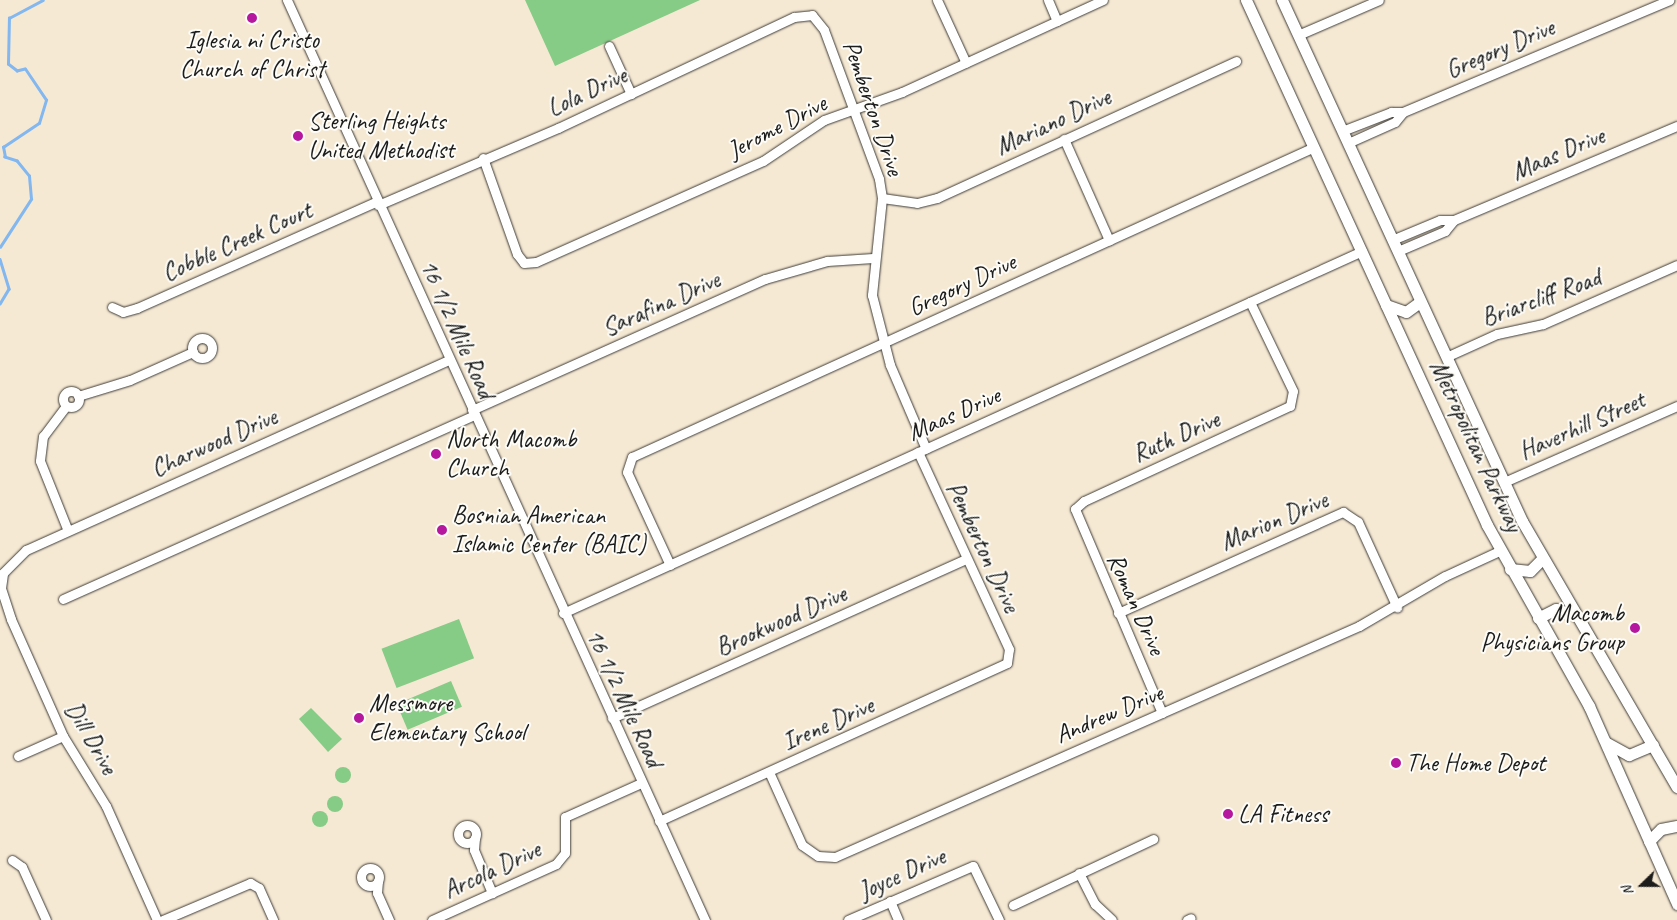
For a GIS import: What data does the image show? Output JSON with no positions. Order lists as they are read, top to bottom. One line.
{"streets":{"main road":["Metropolitan Parkway"],"street":["Gregory Drive","Lola Drive","Pemberton Drive","Mariano Drive","Jerome Drive","Maas Drive","Cobble Creek Court","Briarcliff Road","Sarafina Drive","16 1/2 Mile Road","Haverhill Street","Ruth Drive","Charwood Drive","Marion Drive","Roman Drive","Brookwood Drive","Andrew Drive","Irene Drive","Dill Drive","Arcola Drive","Joyce Drive"]},"crossings":[["Gregory Drive","Pemberton Drive"],["Gregory Drive","Maas Drive"],["Gregory Drive","Metropolitan Parkway"],["Lola Drive","Pemberton Drive"],["Lola Drive","Jerome Drive"],["Lola Drive","Cobble Creek Court"],["Lola Drive","16 1/2 Mile Road"],["Pemberton Drive","Mariano Drive"],["Pemberton Drive","Jerome Drive"],["Pemberton Drive","Maas Drive"],["Pemberton Drive","Sarafina Drive"],["Pemberton Drive","Brookwood Drive"],["Pemberton Drive","Irene Drive"],["Maas Drive","16 1/2 Mile Road"],["Maas Drive","Ruth Drive"],["Maas Drive","Metropolitan Parkway"],["Cobble Creek Court","16 1/2 Mile Road"],["Briarcliff Road","Metropolitan Parkway"],["Sarafina Drive","16 1/2 Mile Road"],["16 1/2 Mile Road","Charwood Drive"],["16 1/2 Mile Road","Brookwood Drive"],["16 1/2 Mile Road","Irene Drive"],["16 1/2 Mile Road","Arcola Drive"],["Haverhill Street","Metropolitan Parkway"],["Ruth Drive","Roman Drive"],["Charwood Drive","Dill Drive"],["Metropolitan Parkway","Andrew Drive"],["Marion Drive","Roman Drive"],["Marion Drive","Andrew Drive"],["Roman Drive","Andrew Drive"],["Andrew Drive","Irene Drive"]],"places":["Iglesia ni Cristo Church of Christ","Sterling Heights United Methodist","North Macomb Church","Bosnian American Islamic Center (BAIC)","Macomb Physicians Group","Messmore Elementary School","The Home Depot","LA Fitness"],"north":"left"}
